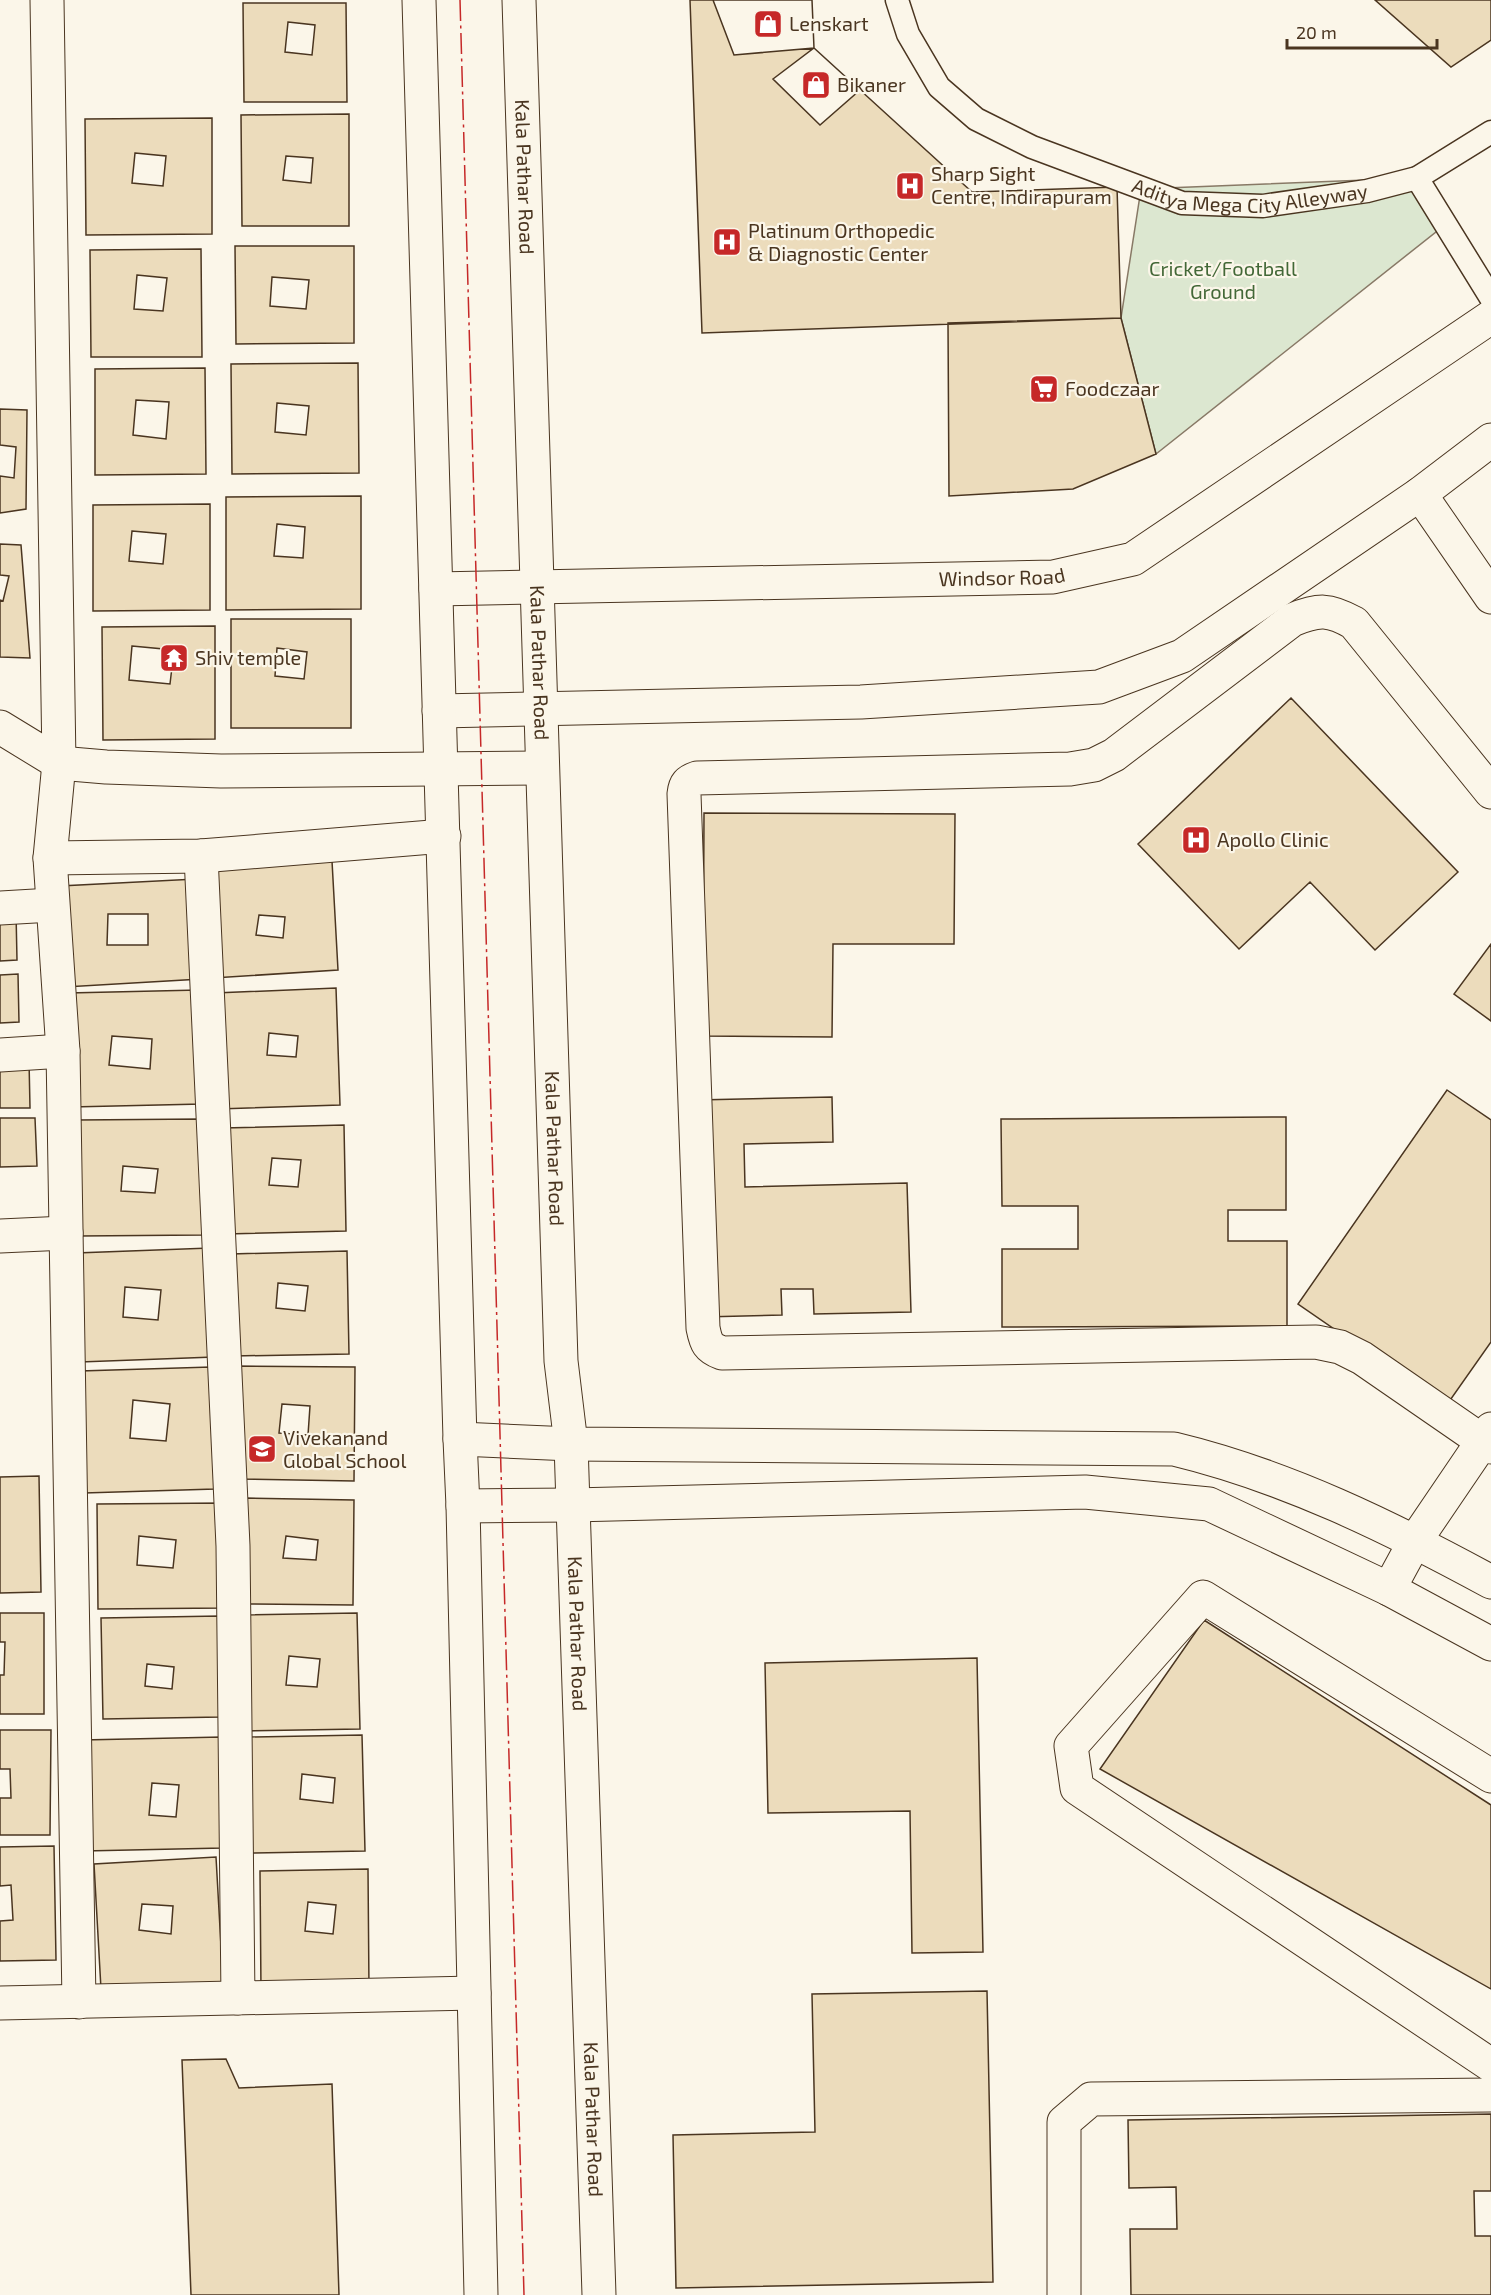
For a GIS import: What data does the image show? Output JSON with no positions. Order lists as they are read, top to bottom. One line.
{"streets":{"street":["Kala Pathar Road","Windsor Road"],"lane":["Aditya Mega City Alleyway"]},"crossings":[["Kala Pathar Road","Windsor Road"]],"parks":["Cricket/Football Ground"],"places":{"shop":["Lenskart","Bikaner"],"hospital":["Sharp Sight Centre, Indirapuram","Platinum Orthopedic & Diagnostic Center","Apollo Clinic"],"supermarket":["Foodczaar"],"temple":["Shiv temple"],"school or university":["Vivekanand Global School"]},"scale_bar":"20 m"}
